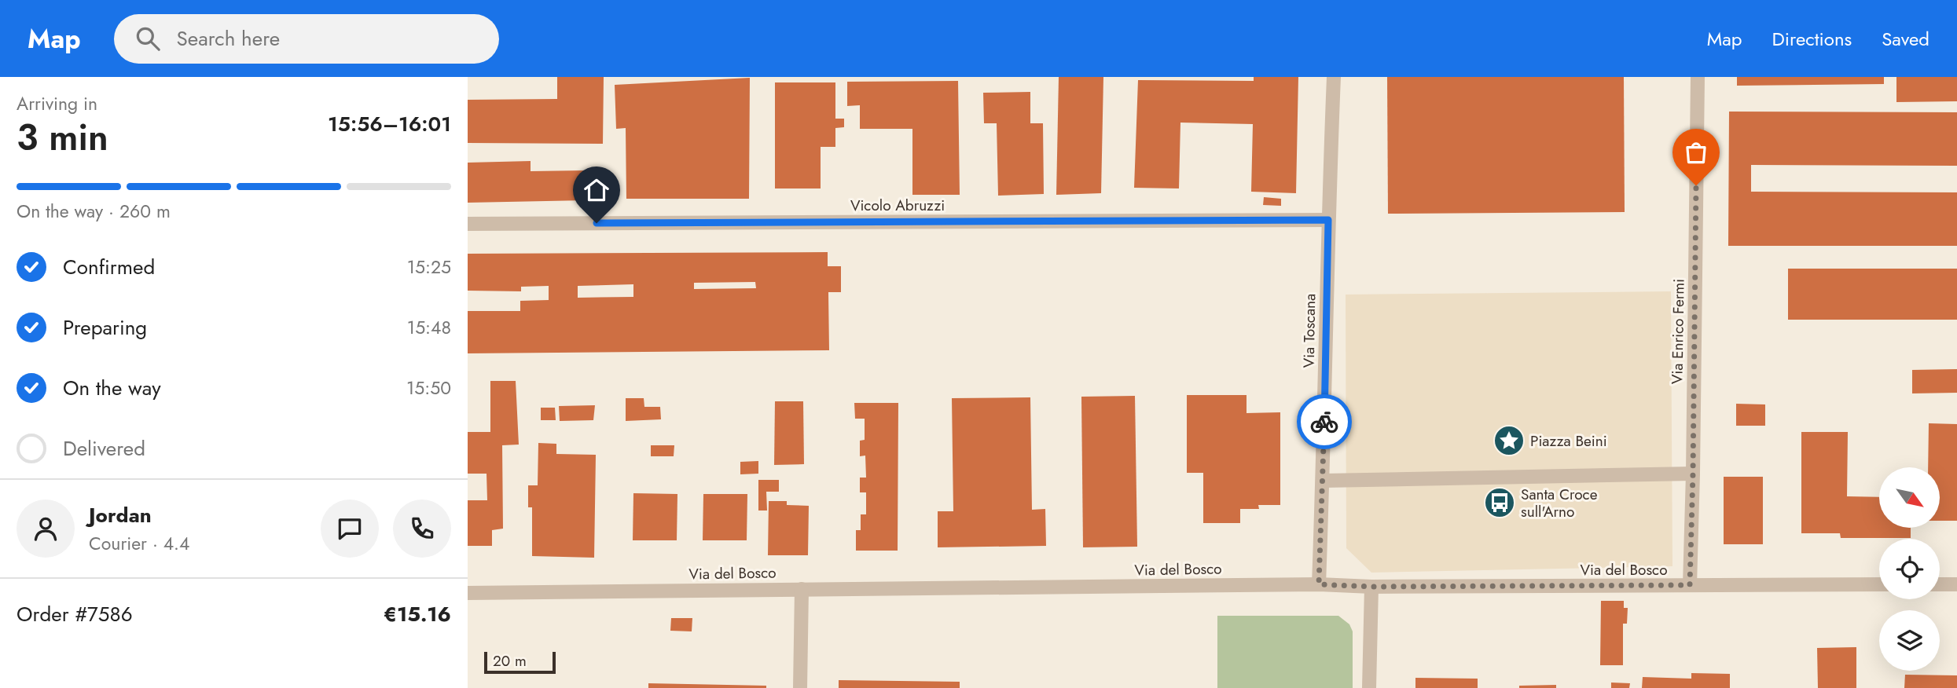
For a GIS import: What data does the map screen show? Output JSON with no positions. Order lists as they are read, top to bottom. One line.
{"streets":{"street":["Vicolo Abruzzi","Via Toscana","Via Enrico Fermi","Via del Bosco"]},"crossings":[["Vicolo Abruzzi","Via Toscana"],["Via Toscana","Via del Bosco"],["Via Enrico Fermi","Via del Bosco"]],"places":{"place":["Piazza Beini"],"bus stop":["Santa Croce sull'Arno"]},"scale_bar":"20 m","north":"bottom right","page":{"header":"Map","search":"Search here","nav":["Map","Directions","Saved"],"heading":["3 min","Arriving in","15:56–16:01"],"panel":["Jordan","Courier · 4.4","Order #7586","€15.16"],"bar":"On the way · 260 m","list":[["Confirmed","15:25"],["Preparing","15:48"],["On the way","15:50"],"Delivered"],"scale":"20 m"}}
